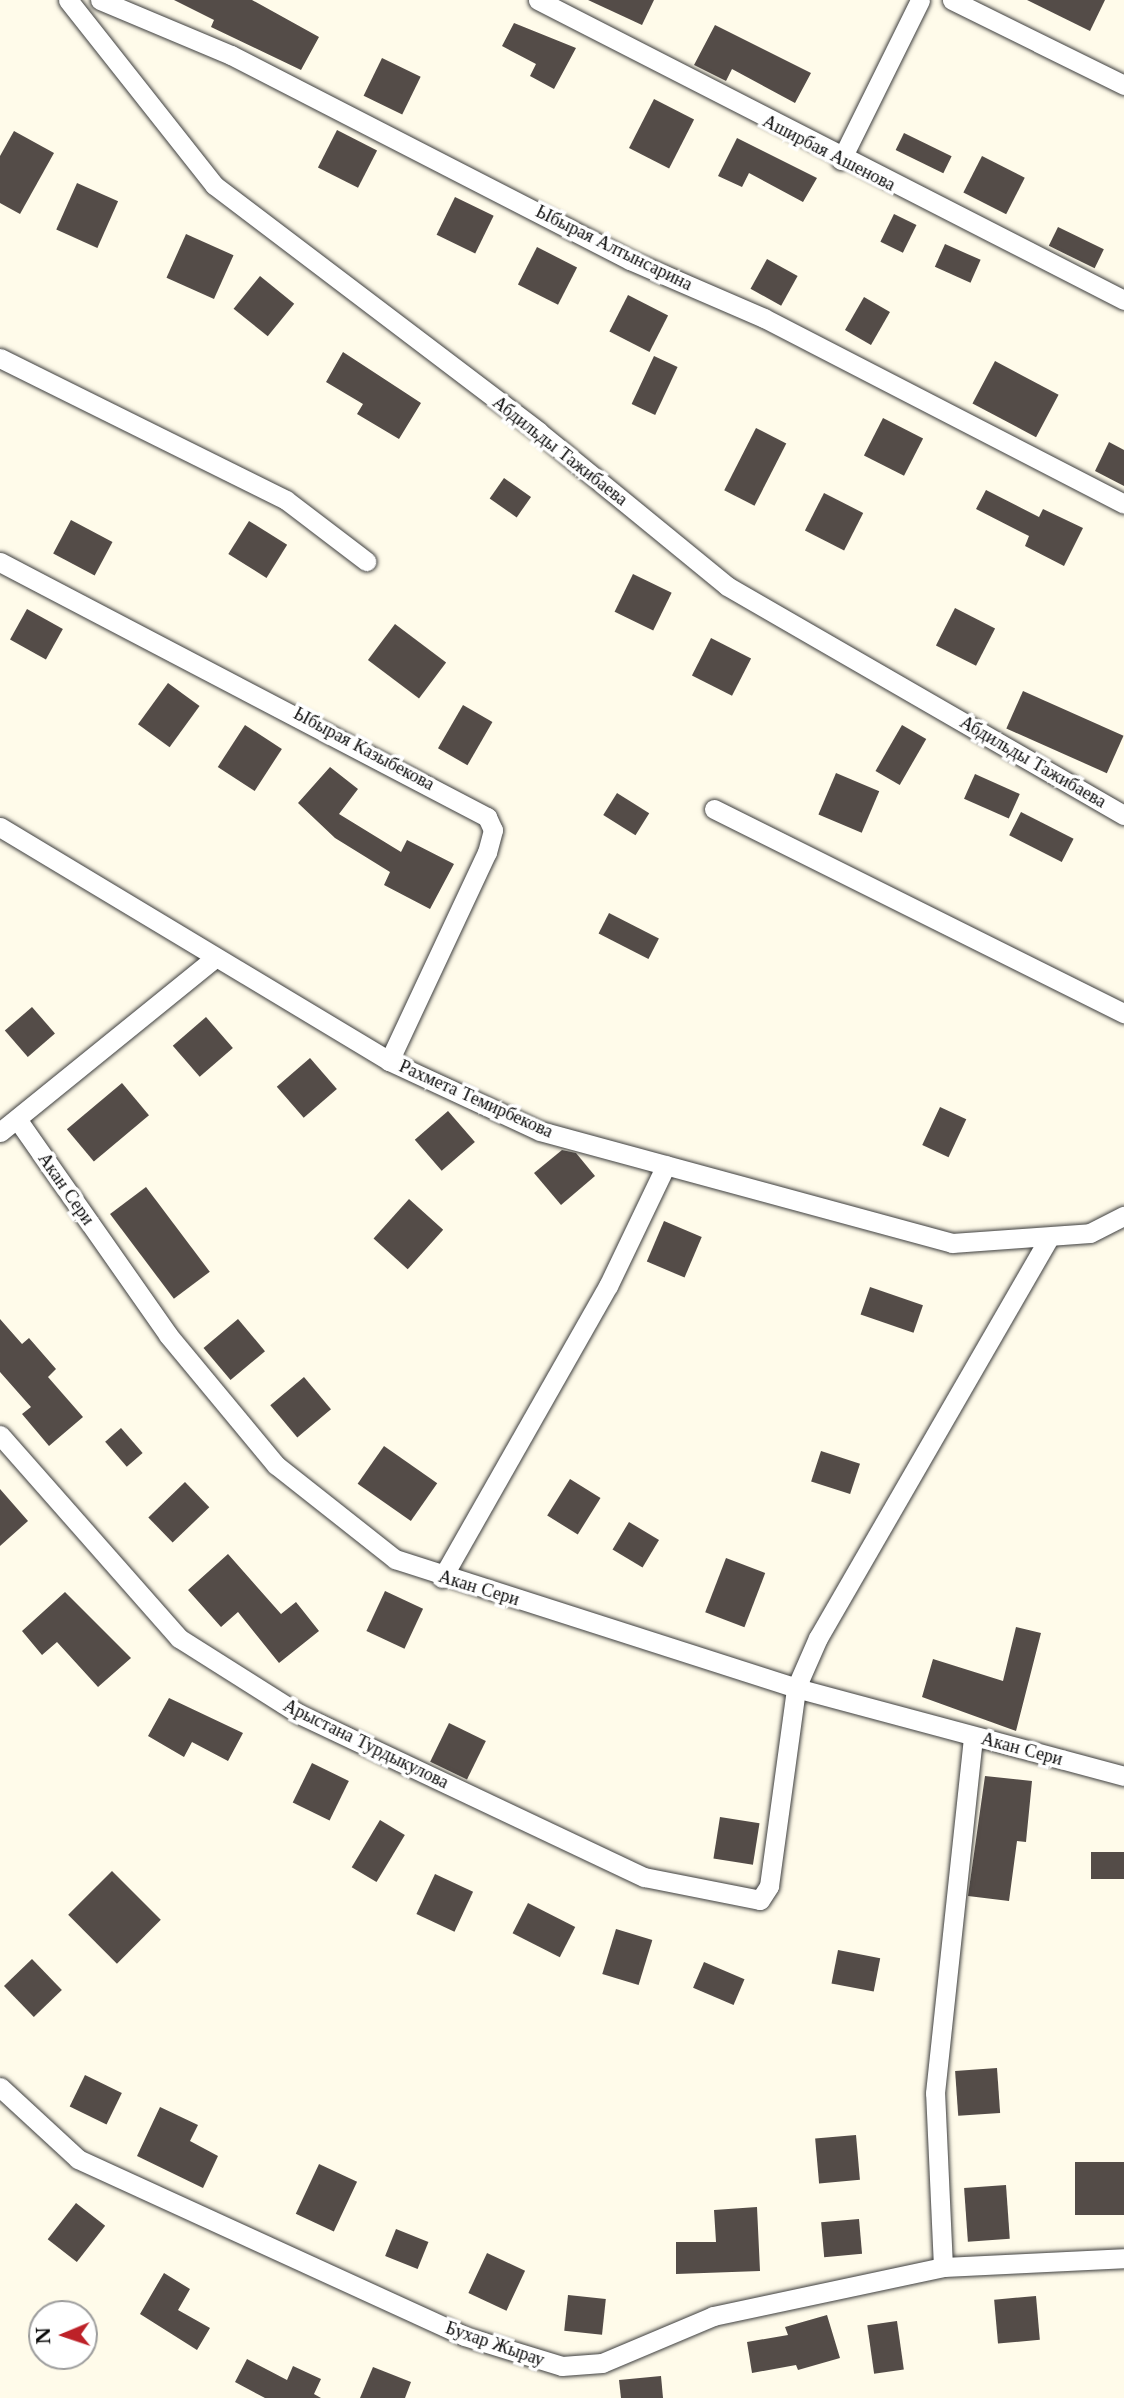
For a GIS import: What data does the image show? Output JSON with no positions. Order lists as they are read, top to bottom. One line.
{"streets":{"street":["Аширбая Ашенова","Ыбырая Алтынсарина","Абдильды Тажибаева","Ыбырая Казыбекова","Рахмета Темирбекова","Акан Сери","Арыстана Турдыкулова","Бухар Жырау"]},"crossings":[["Ыбырая Казыбекова","Рахмета Темирбекова"],["Акан Сери","Арыстана Турдыкулова"]],"north":"left"}
